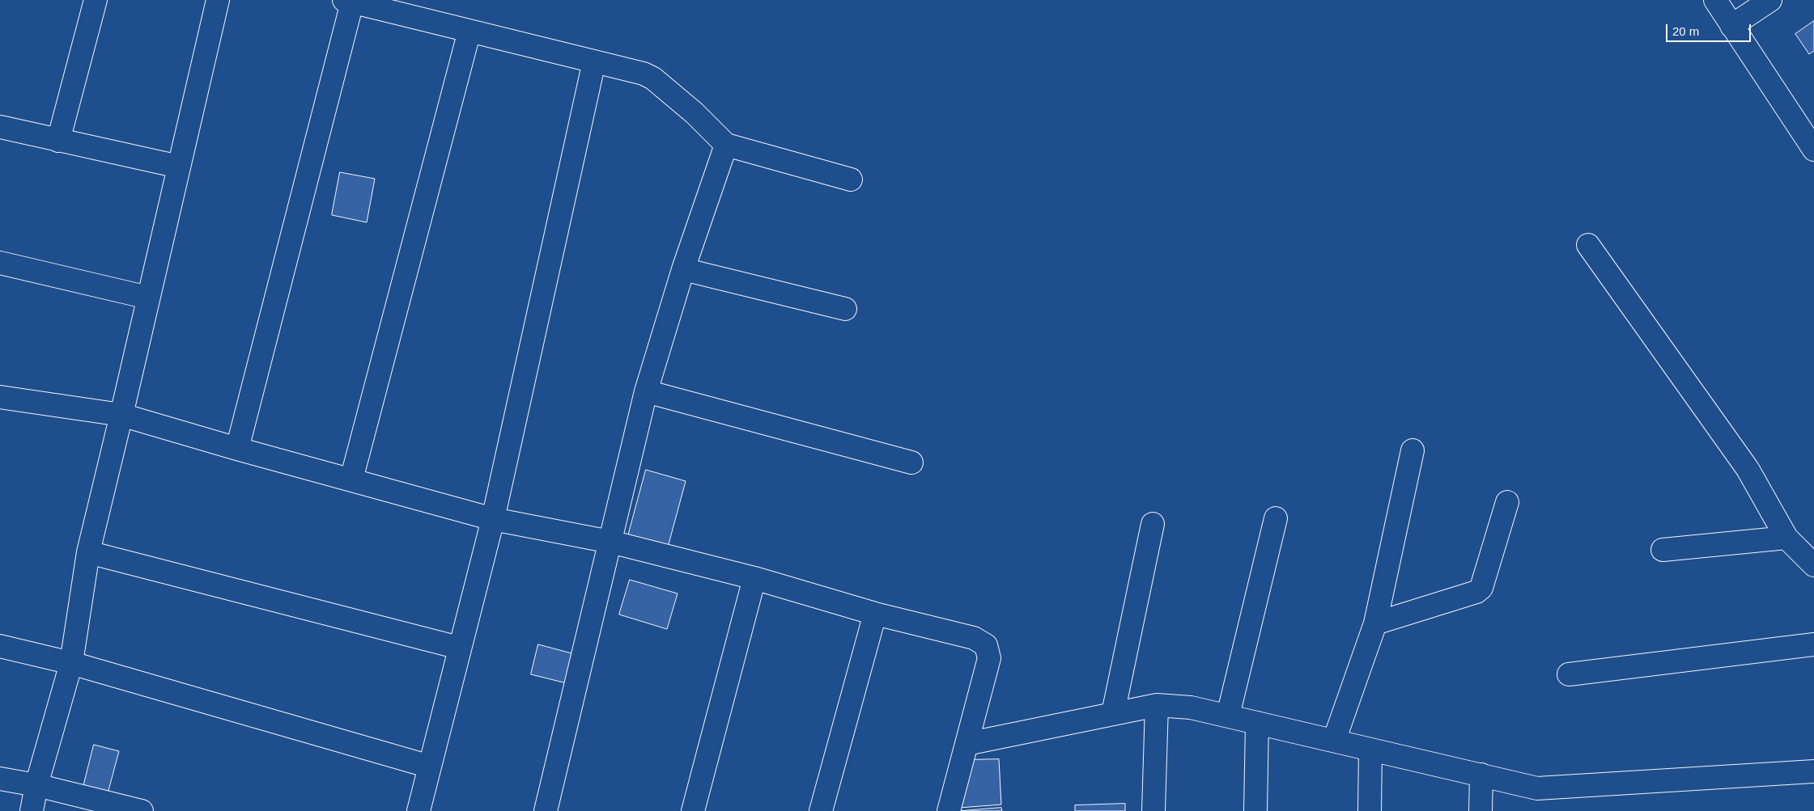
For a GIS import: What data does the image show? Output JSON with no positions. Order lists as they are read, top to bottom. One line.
{"scale_bar":"20 m"}
